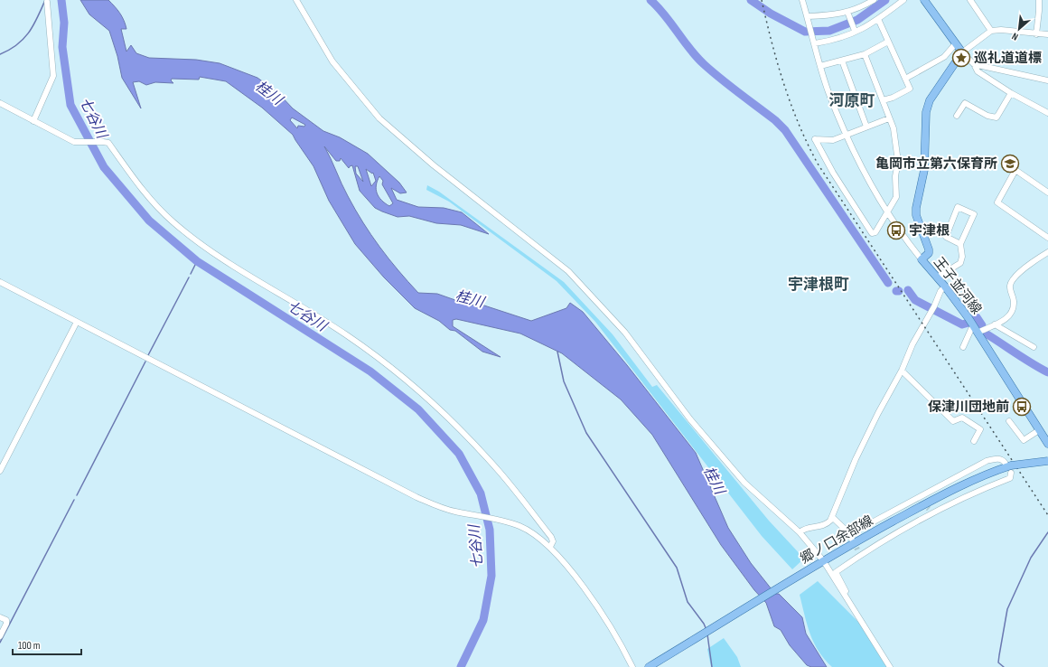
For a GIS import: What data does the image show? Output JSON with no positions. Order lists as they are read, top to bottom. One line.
{"streets":{"main road":["王子並河線","郷ノ口余部線"]},"districts":["河原町","宇津根町"],"water":["桂川","七谷川"],"places":{"place":["巡礼道道標"],"school or university":["亀岡市立第六保育所"],"bus stop":["宇津根","保津川団地前"]},"scale_bar":"100 m","north":"bottom left"}
